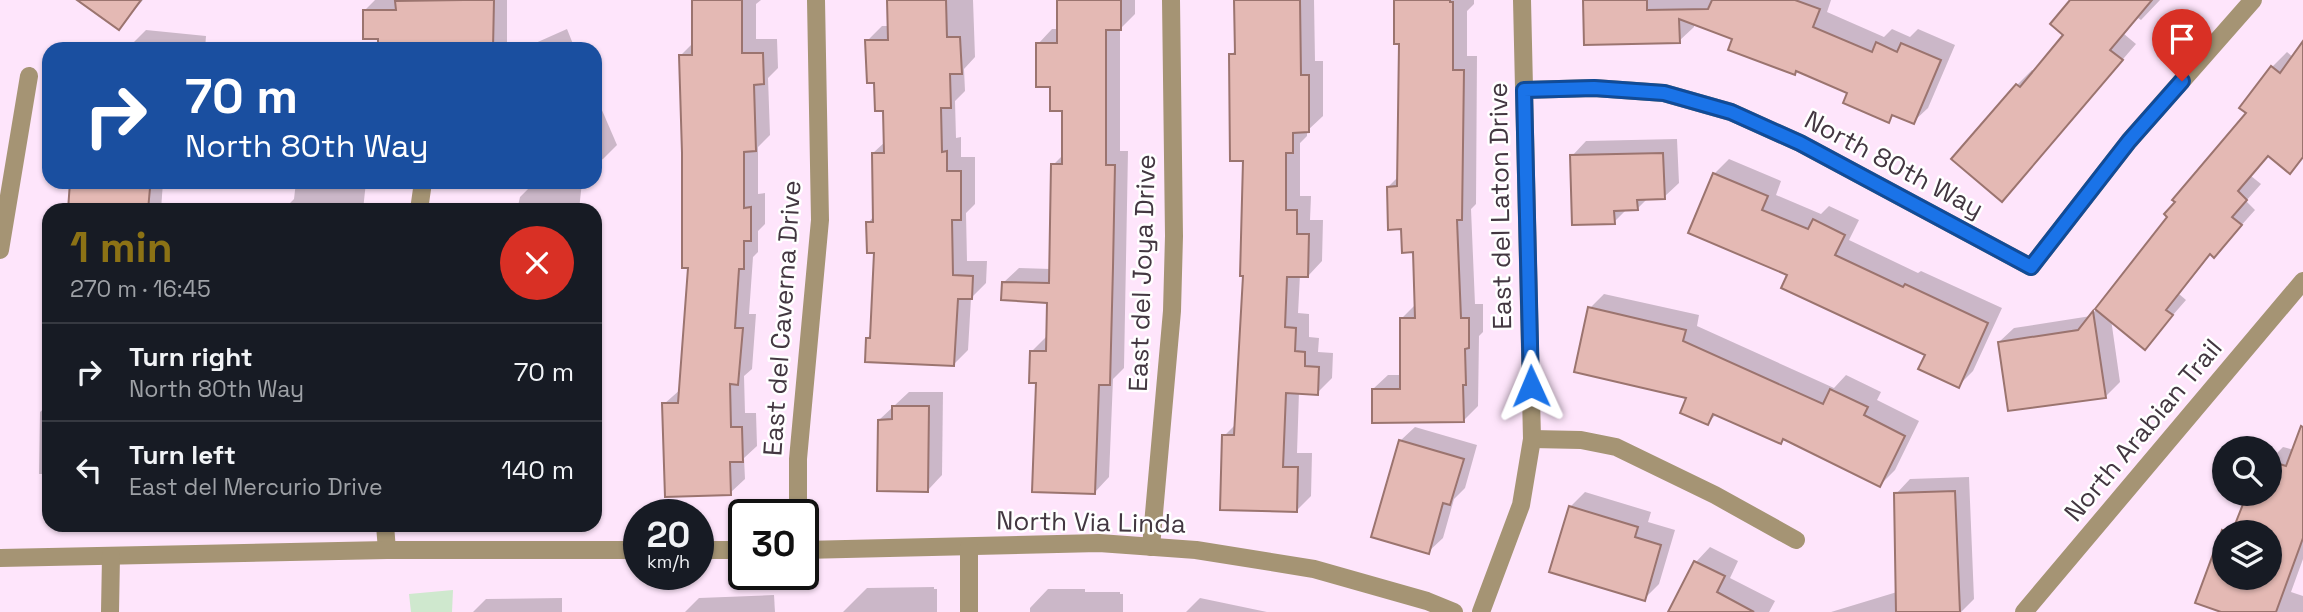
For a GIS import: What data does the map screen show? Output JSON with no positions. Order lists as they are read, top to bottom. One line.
{"streets":{"street":["North 80th Way","East del Laton Drive","East del Joya Drive","East del Caverna Drive","North Arabian Trail","North Via Linda"]},"crossings":[["North 80th Way","East del Laton Drive"],["East del Joya Drive","North Via Linda"]],"page":{"turn":["70 m","North 80th Way"],"heading":["1 min","270 m · 16:45"],"list":[{"name":"Turn right","note":"North 80th Way","value":"70 m"},{"name":"Turn left","note":"East del Mercurio Drive","value":"140 m"}],"speed":"20 km/h","limit":"30"}}
